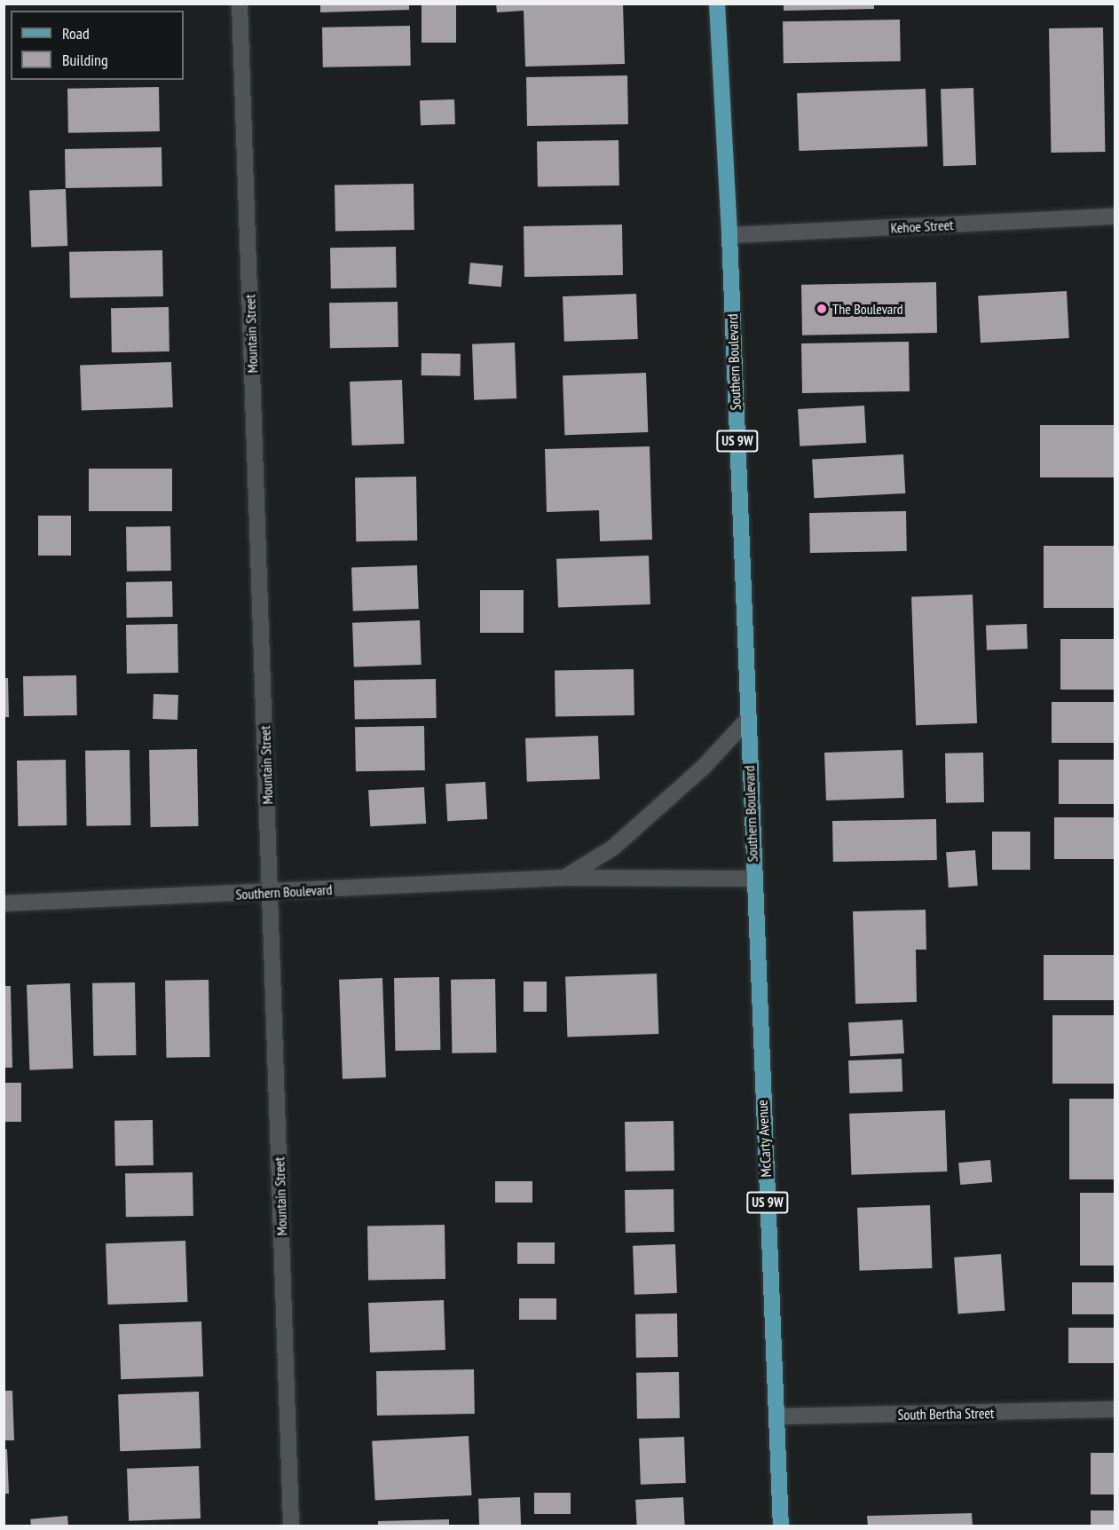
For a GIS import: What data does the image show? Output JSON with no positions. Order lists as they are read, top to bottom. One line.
{"streets":{"main road":["Southern Boulevard","US 9W","McCarty Avenue"],"street":["Kehoe Street","Mountain Street","South Bertha Street"]},"crossings":[["Kehoe Street","Southern Boulevard"],["Mountain Street","Southern Boulevard"],["Southern Boulevard","McCarty Avenue"],["McCarty Avenue","South Bertha Street"]],"places":["The Boulevard"],"legend":["Road","Building"]}
